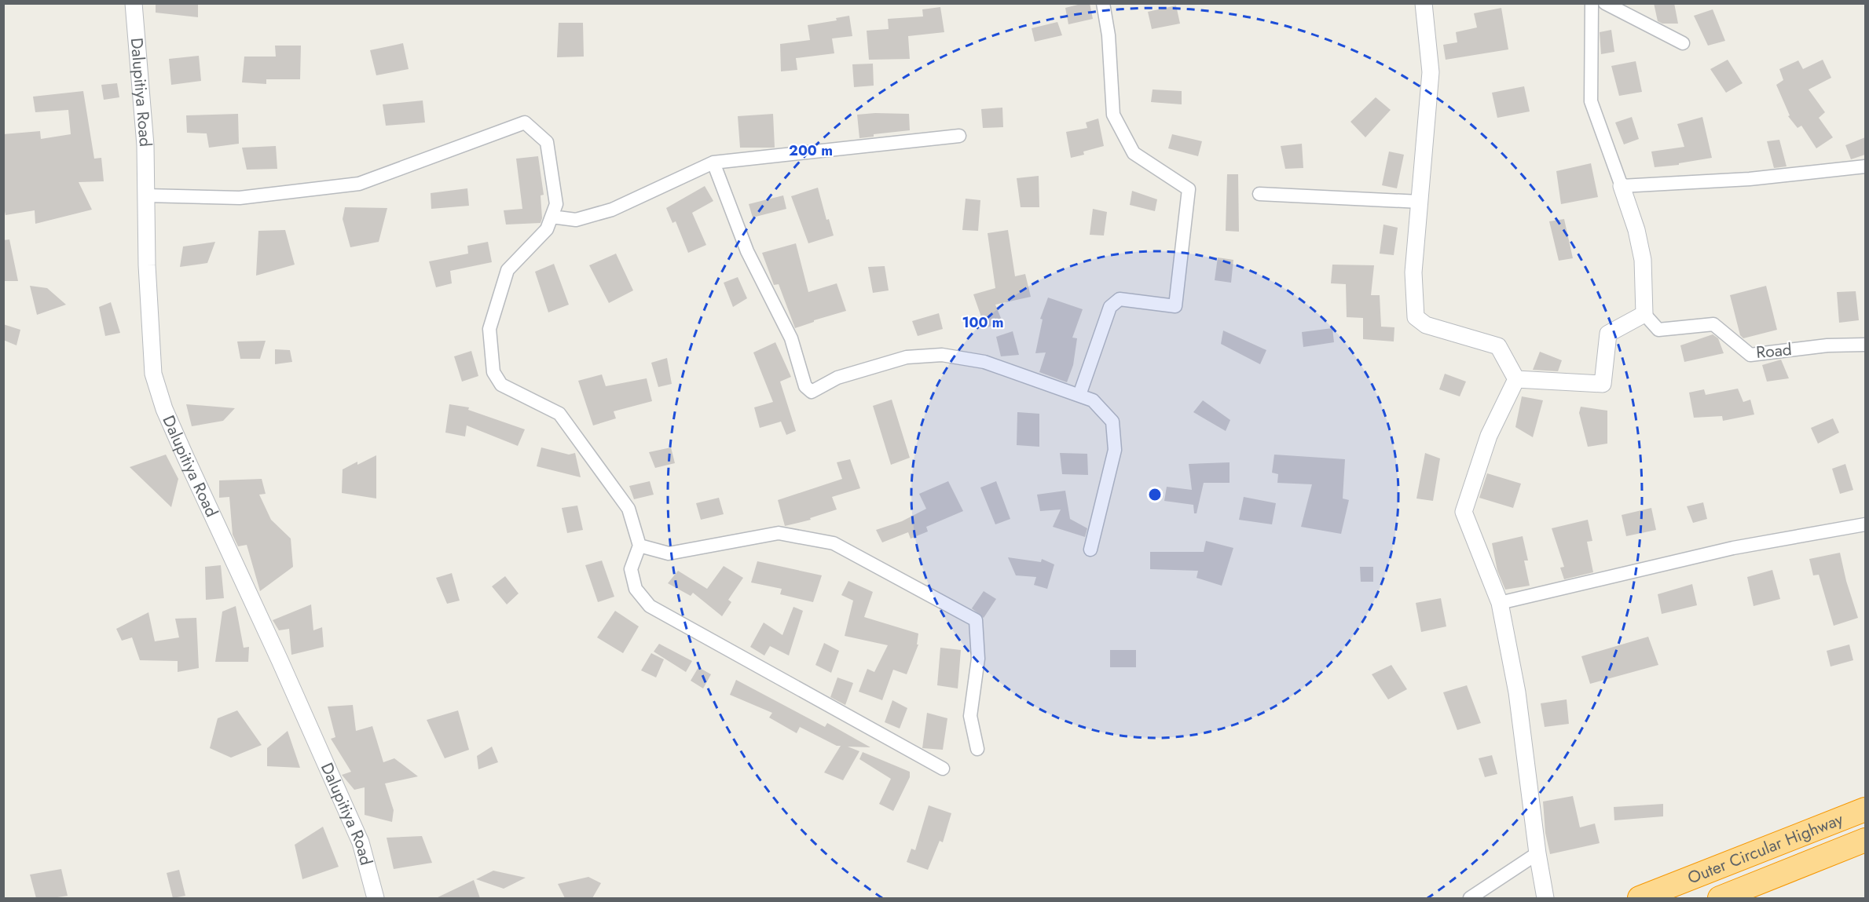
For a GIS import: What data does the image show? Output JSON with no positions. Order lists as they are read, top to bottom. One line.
{"streets":{"highway":["Outer Circular Highway"],"street":["Dalupitiya Road","Road"]},"rings":["200 m","100 m"]}
